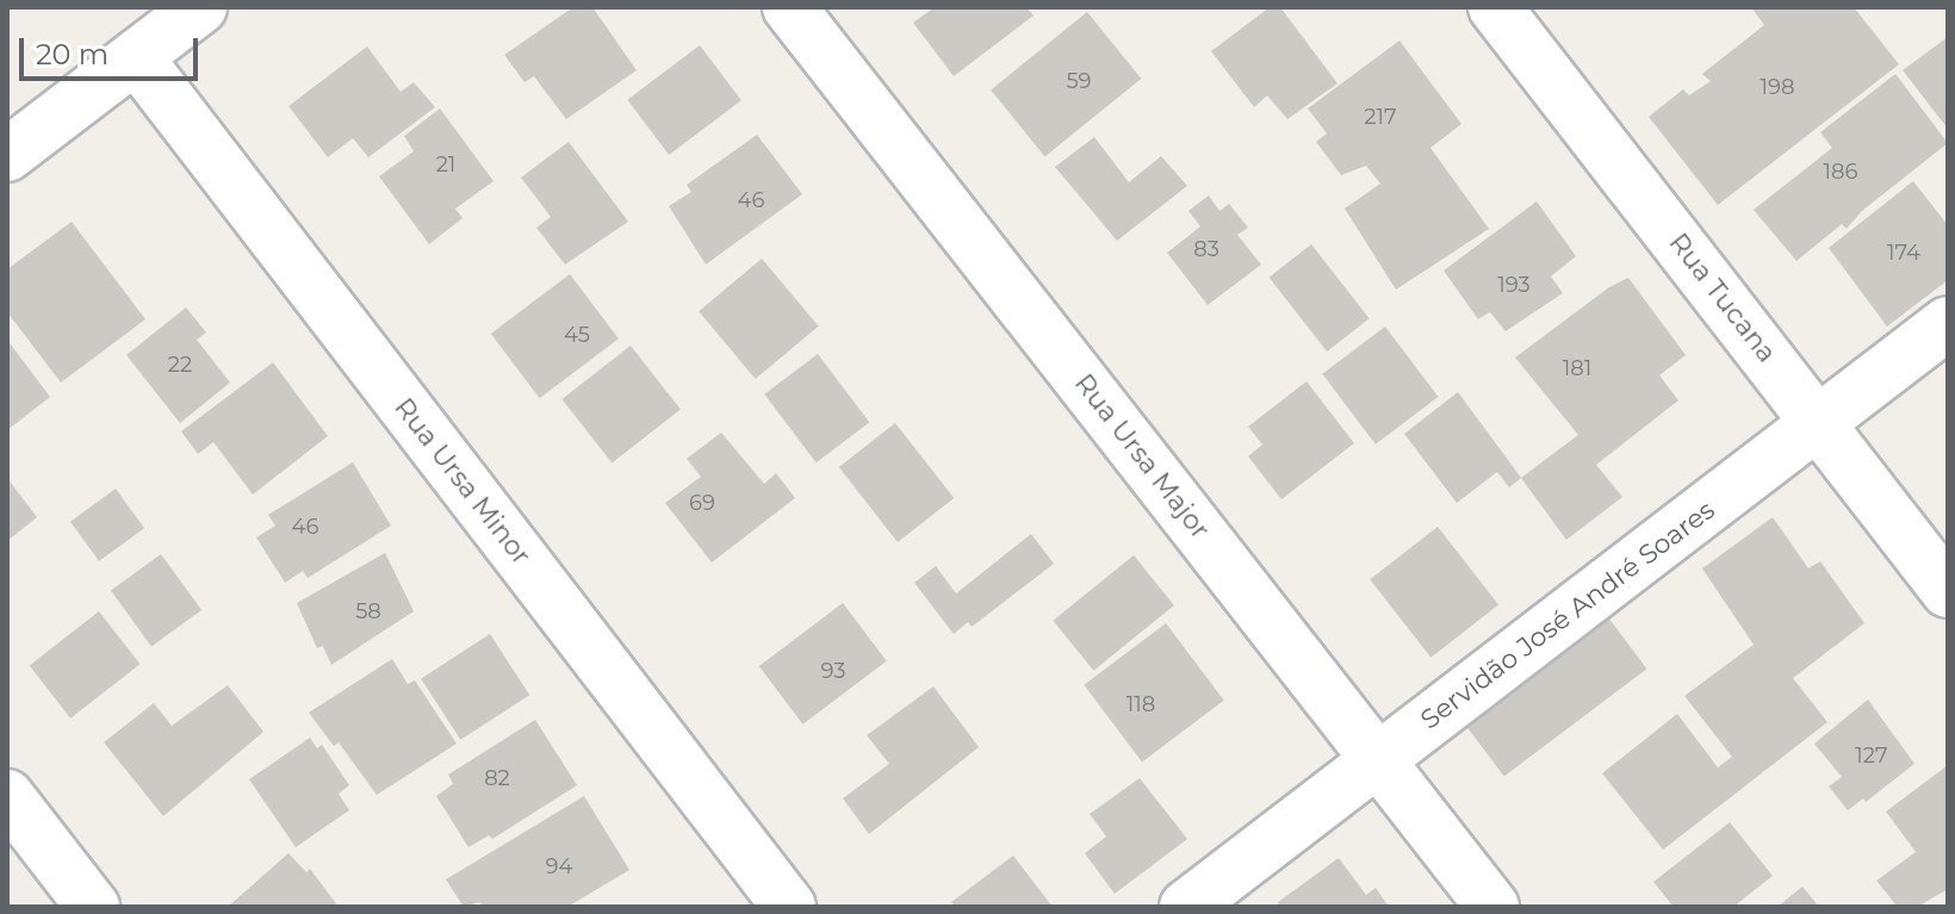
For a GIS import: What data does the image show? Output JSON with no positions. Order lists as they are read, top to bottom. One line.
{"streets":{"street":["Rua Tucana","Rua Ursa Major","Rua Ursa Minor","Servidão José André Soares"]},"crossings":[["Rua Tucana","Servidão José André Soares"],["Rua Ursa Major","Servidão José André Soares"]],"house_numbers":["59","198","217","21","186","46","83","174","193","45","22","181","69","46","58","93","118","127","82","94"],"scale_bar":"20 m"}
